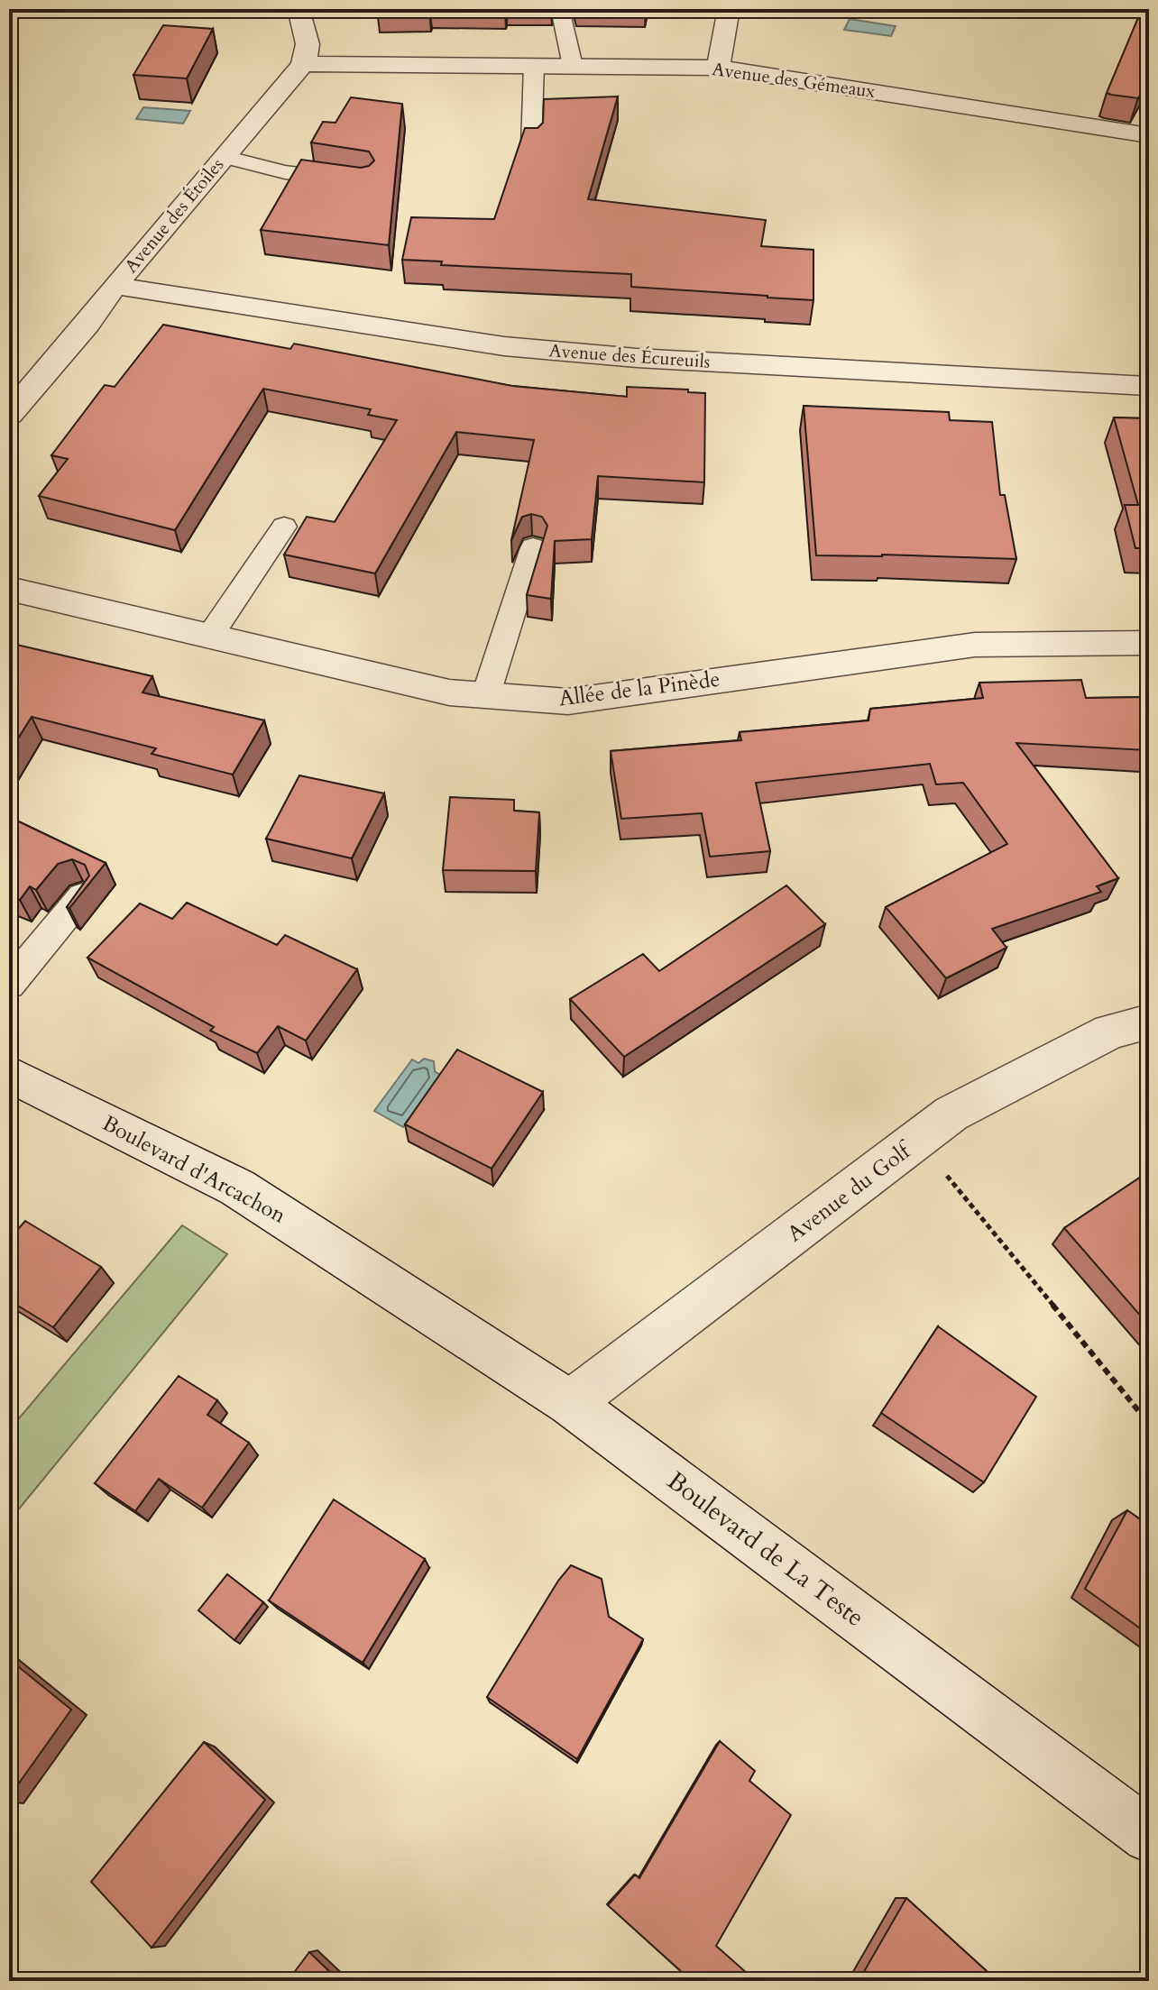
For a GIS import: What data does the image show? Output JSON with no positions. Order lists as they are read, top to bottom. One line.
{"streets":{"street":["Avenue des Gémeaux","Avenue des Étoiles","Avenue des Écureuils","Allée de la Pinède","Boulevard d'Arcachon","Avenue du Golf","Boulevard de La Teste"]},"crossings":[["Avenue des Gémeaux","Avenue des Étoiles"],["Avenue des Étoiles","Avenue des Écureuils"],["Boulevard d'Arcachon","Boulevard de La Teste"],["Avenue du Golf","Boulevard de La Teste"]]}
